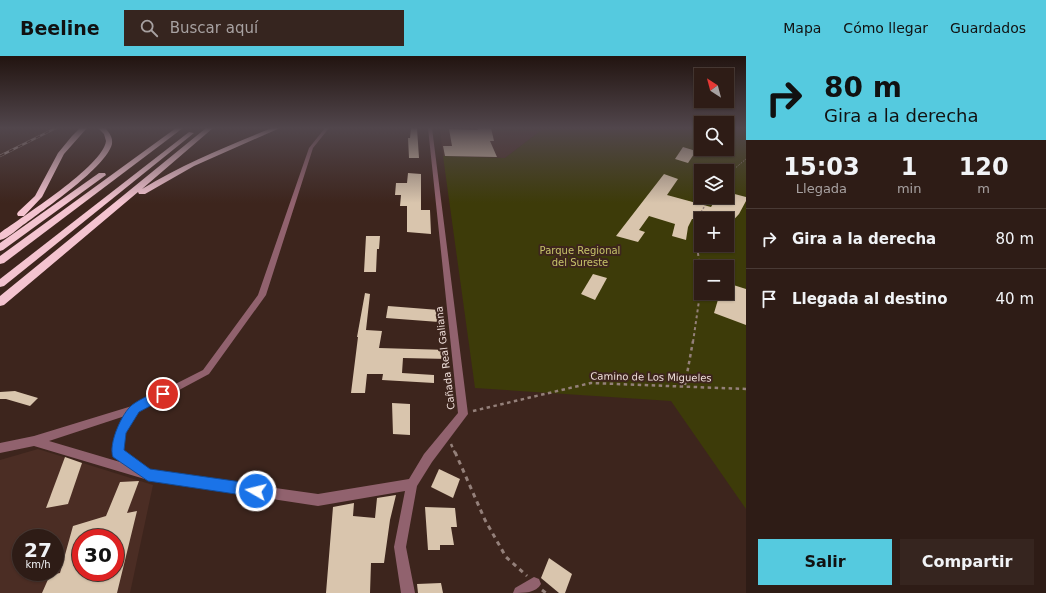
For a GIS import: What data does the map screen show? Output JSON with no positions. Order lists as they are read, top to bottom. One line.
{"streets":{"street":["Cañada Real Galiana"],"path":["Camino de Los Migueles"]},"crossings":[["Cañada Real Galiana","Camino de Los Migueles"]],"parks":["Parque Regional del Sureste"],"north":"top left","page":{"header":"Beeline","search":"Buscar aquí","nav":["Mapa","Cómo llegar","Guardados"],"turn":["80 m","Gira a la derecha"],"map_buttons":["+","−"],"eta":["15:03","Llegada","1","min","120","m"],"list":[{"name":"Gira a la derecha","value":"80 m"},{"name":"Llegada al destino","value":"40 m"}],"speed":"27 km/h","limit":"30","buttons":["Salir","Compartir"]}}
